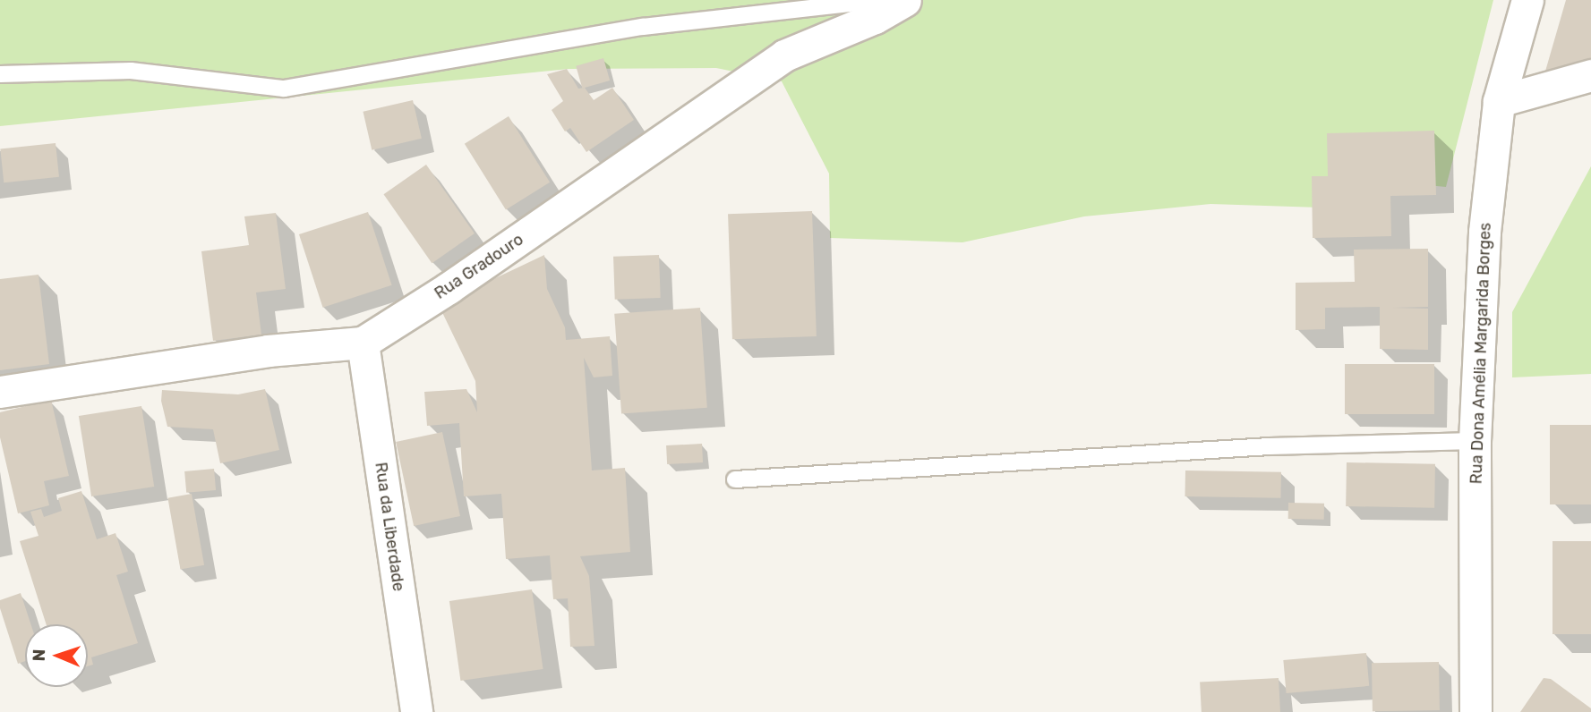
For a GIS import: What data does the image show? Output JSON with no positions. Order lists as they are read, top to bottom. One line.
{"streets":{"street":["Rua Gradouro","Rua Dona Amélia Margarida Borges","Rua da Liberdade"]},"crossings":[["Rua Gradouro","Rua da Liberdade"]],"north":"left"}
